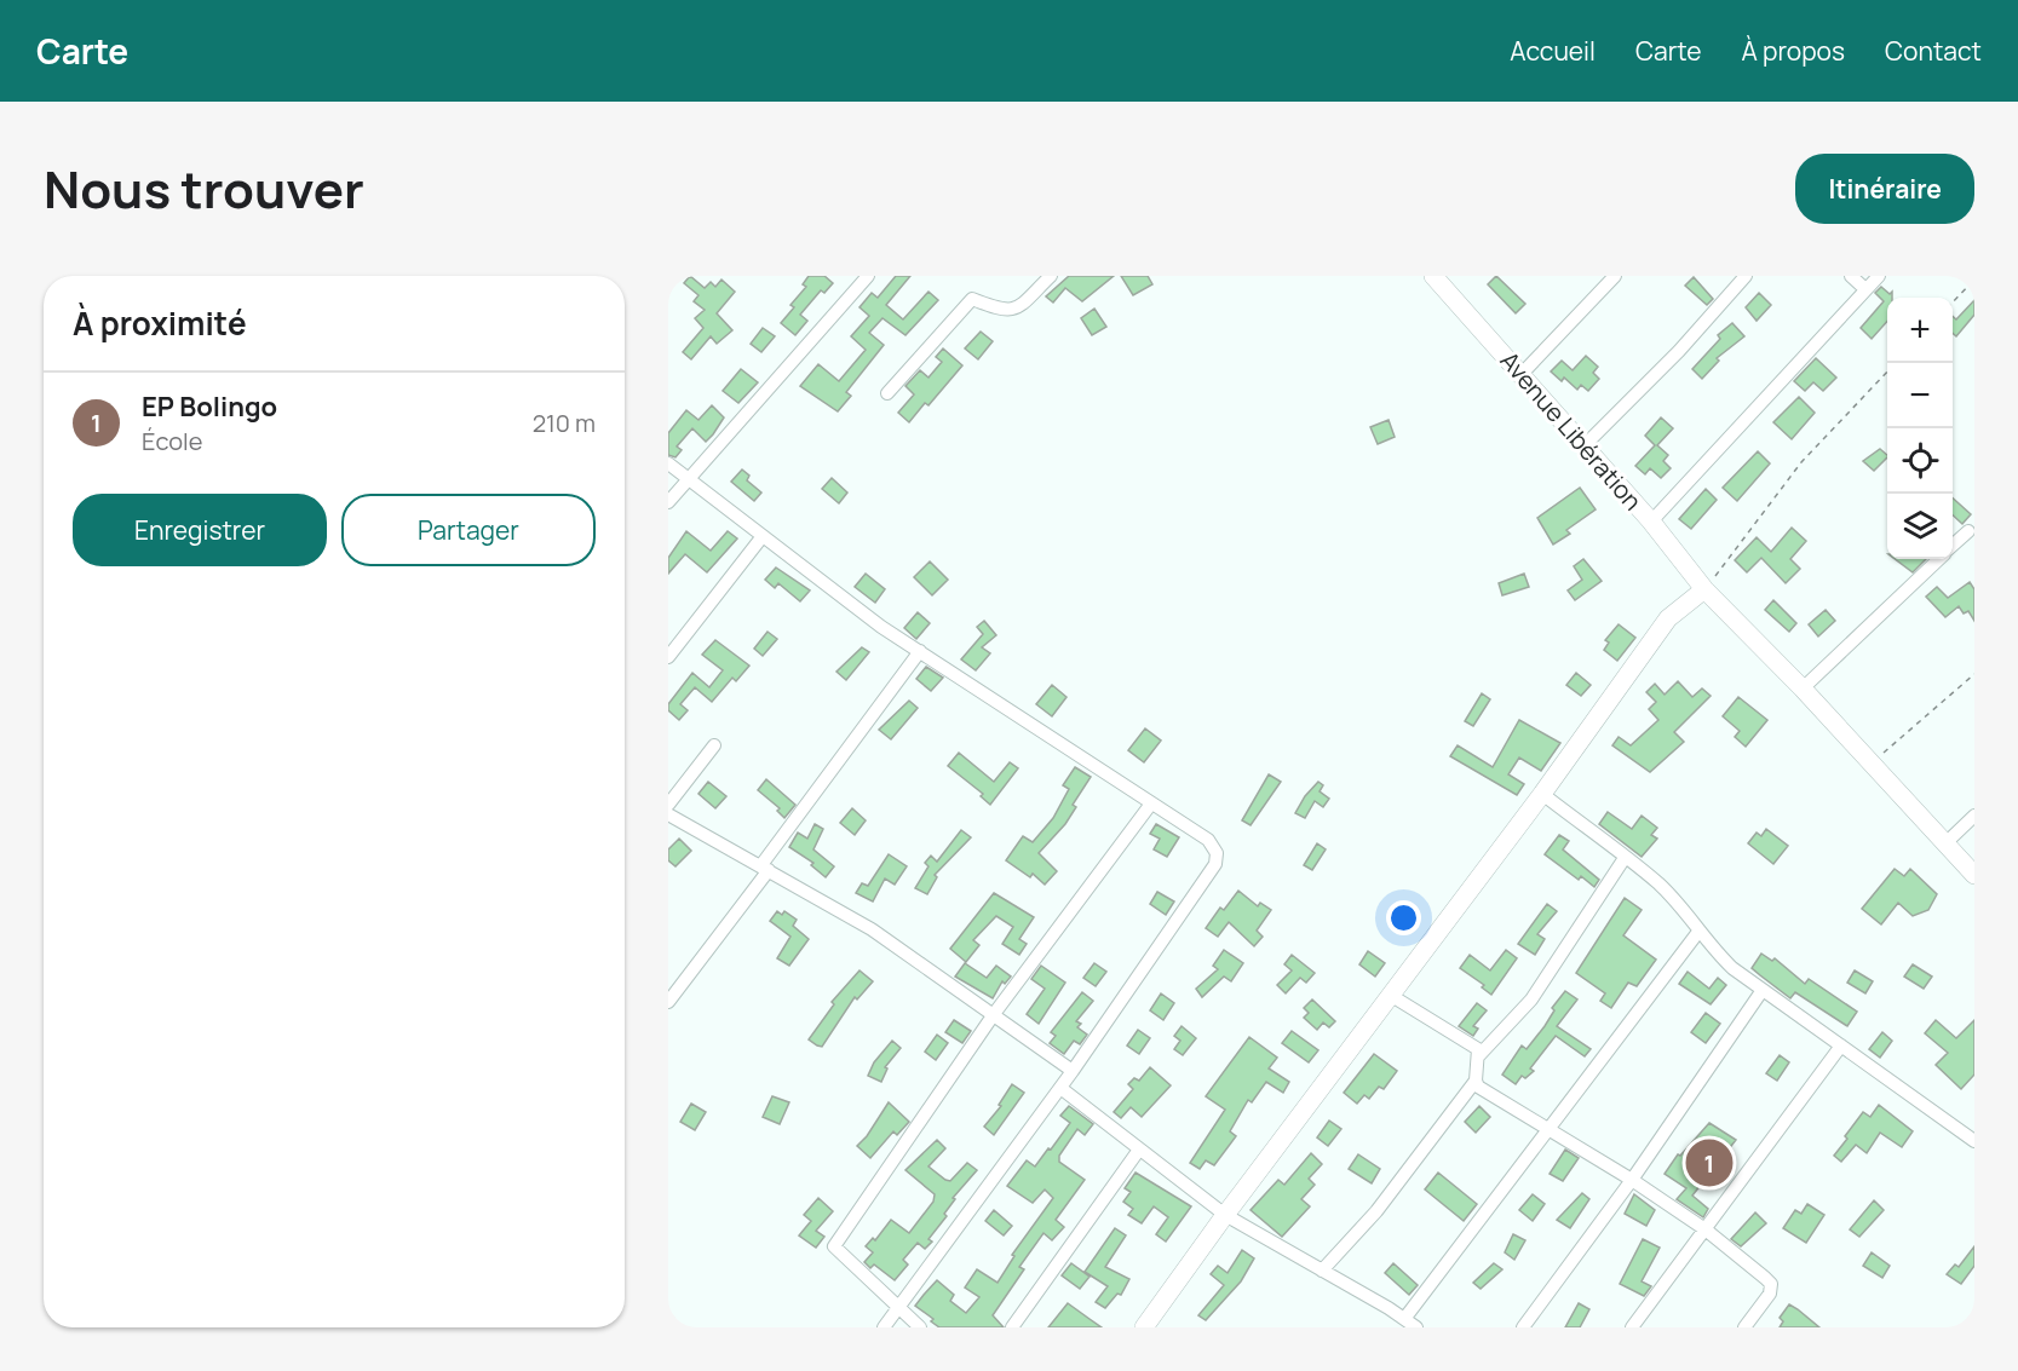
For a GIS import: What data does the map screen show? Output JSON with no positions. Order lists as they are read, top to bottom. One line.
{"streets":{"street":["Avenue Libération"]},"page":{"header":"Carte","nav":["Accueil","Carte","À propos","Contact"],"title":"Nous trouver","buttons":["Itinéraire",["Enregistrer","Partager"]],"heading":"À proximité","map_buttons":["+","−"],"list":[{"mark":"1","name":"EP Bolingo","note":"École","value":"210 m"}],"pins":"1"}}
